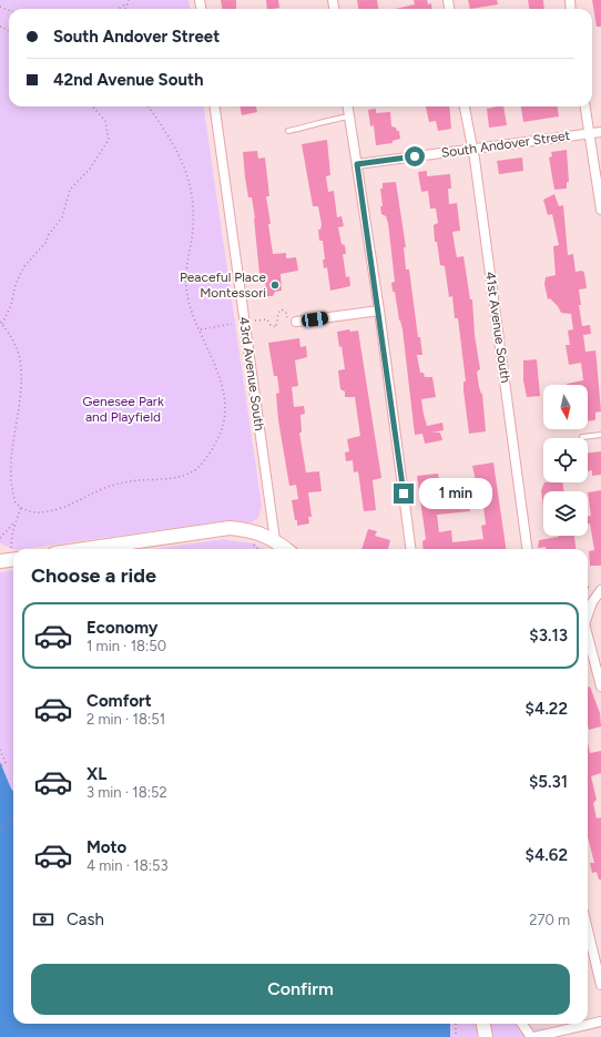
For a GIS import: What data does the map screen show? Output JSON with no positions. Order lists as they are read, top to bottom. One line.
{"streets":{"street":["South Andover Street","41st Avenue South","43rd Avenue South"]},"crossings":[["South Andover Street","41st Avenue South"]],"parks":["Genesee Park and Playfield"],"places":["Peaceful Place Montessori"],"north":"bottom","page":{"banner":["South Andover Street","42nd Avenue South"],"bubble":"1 min","heading":"Choose a ride","list":[{"name":"Economy","note":"1 min · 18:50","value":"$3.13"},{"name":"Comfort","note":"2 min · 18:51","value":"$4.22"},{"name":"XL","note":"3 min · 18:52","value":"$5.31"},{"name":"Moto","note":"4 min · 18:53","value":"$4.62"}],"pay":["Cash","270 m"],"buttons":"Confirm"}}
